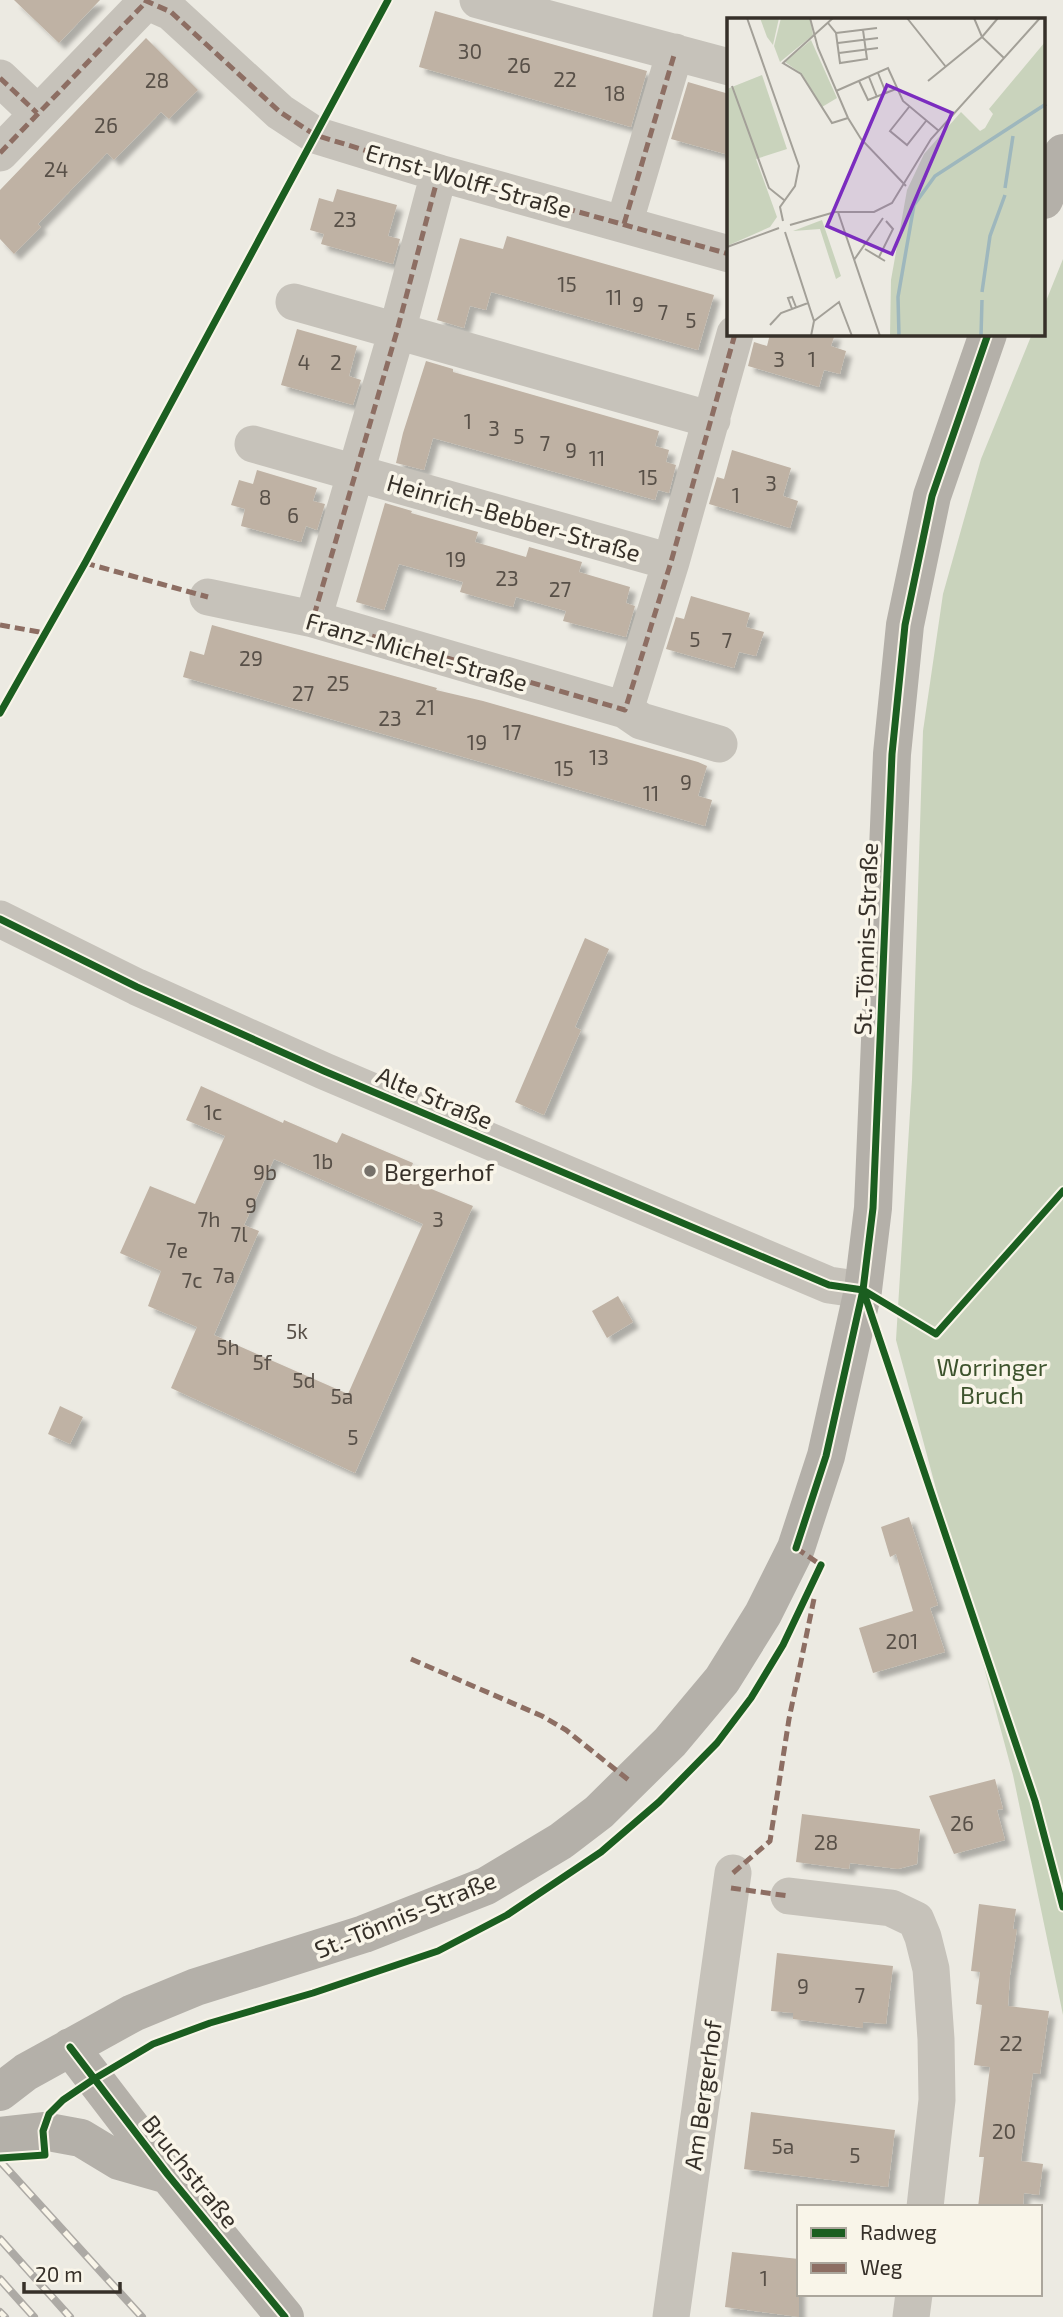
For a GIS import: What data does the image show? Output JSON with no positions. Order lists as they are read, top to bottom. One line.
{"streets":{"main road":["St.-Tönnis-Straße","Bruchstraße"],"street":["Ernst-Wolff-Straße","Heinrich-Bebber-Straße","Franz-Michel-Straße","Alte Straße","Am Bergerhof"]},"crossings":[["Ernst-Wolff-Straße","Heinrich-Bebber-Straße"],["Heinrich-Bebber-Straße","Franz-Michel-Straße"],["St.-Tönnis-Straße","Alte Straße"],["St.-Tönnis-Straße","Bruchstraße"]],"parks":["Worringer Bruch"],"places":["Bergerhof"],"house_numbers":["30","26","22","28","18","26","24","23","15","11","9","7","5","3","1","4","2","1","3","5","7","9","11","15","3","1","8","6","19","23","27","5","7","29","25","27","21","23","17","19","13","15","9","11","1c","1b","9b","9","7h","3","7l","7e","7a","7c","5k","5h","5f","5d","5a","5","201","26","28","9","7","22","20","5a","5","1"],"legend":["Radweg","Weg"],"scale_bar":"20 m"}
